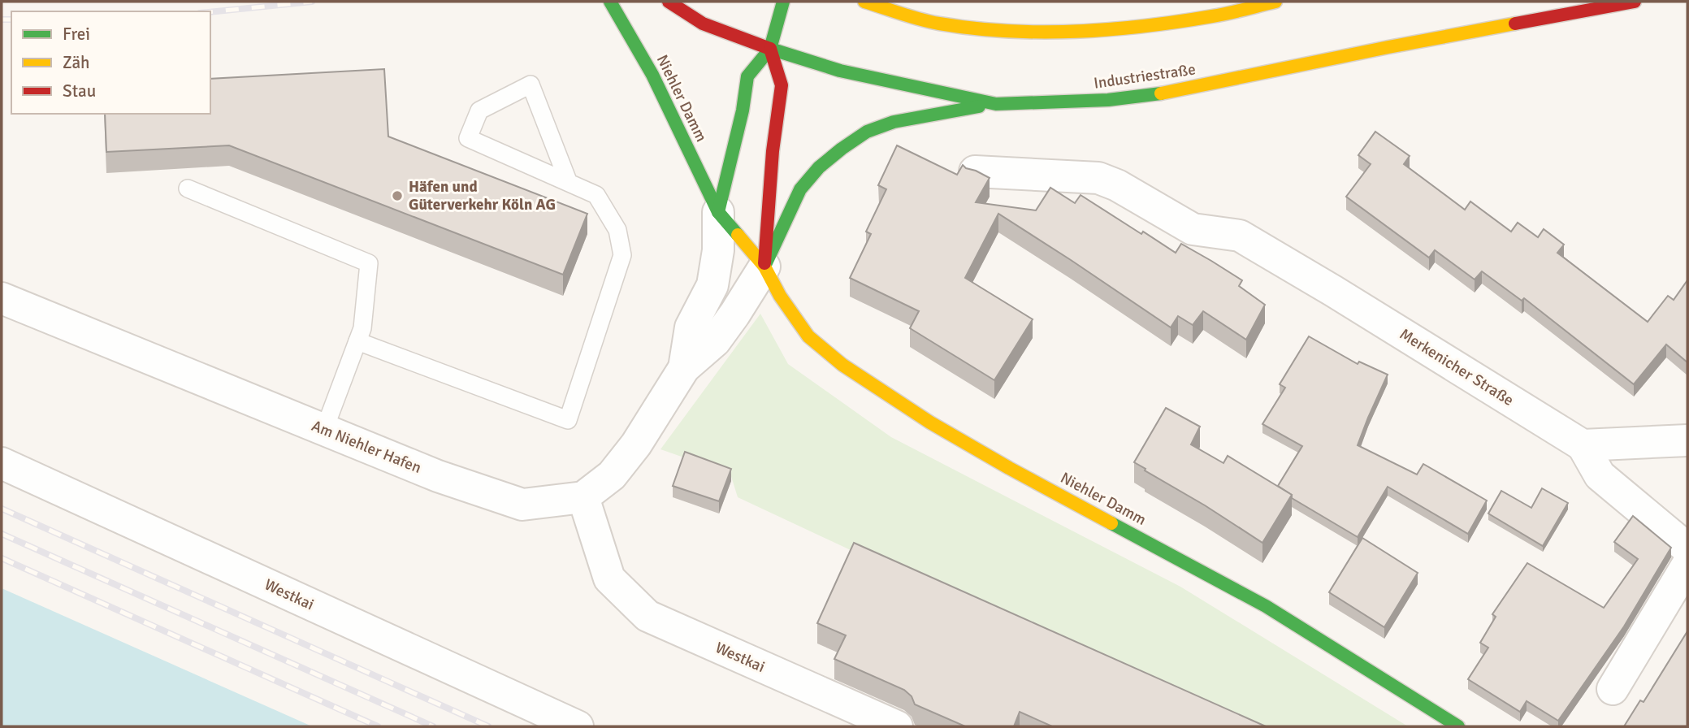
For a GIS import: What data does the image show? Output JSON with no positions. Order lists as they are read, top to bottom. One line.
{"streets":{"main road":["Industriestraße","Niehler Damm"],"street":["Merkenicher Straße","Am Niehler Hafen","Westkai"]},"crossings":[["Am Niehler Hafen","Westkai"]],"places":["Häfen und Güterverkehr Köln AG"],"legend":["Frei","Zäh","Stau"]}
